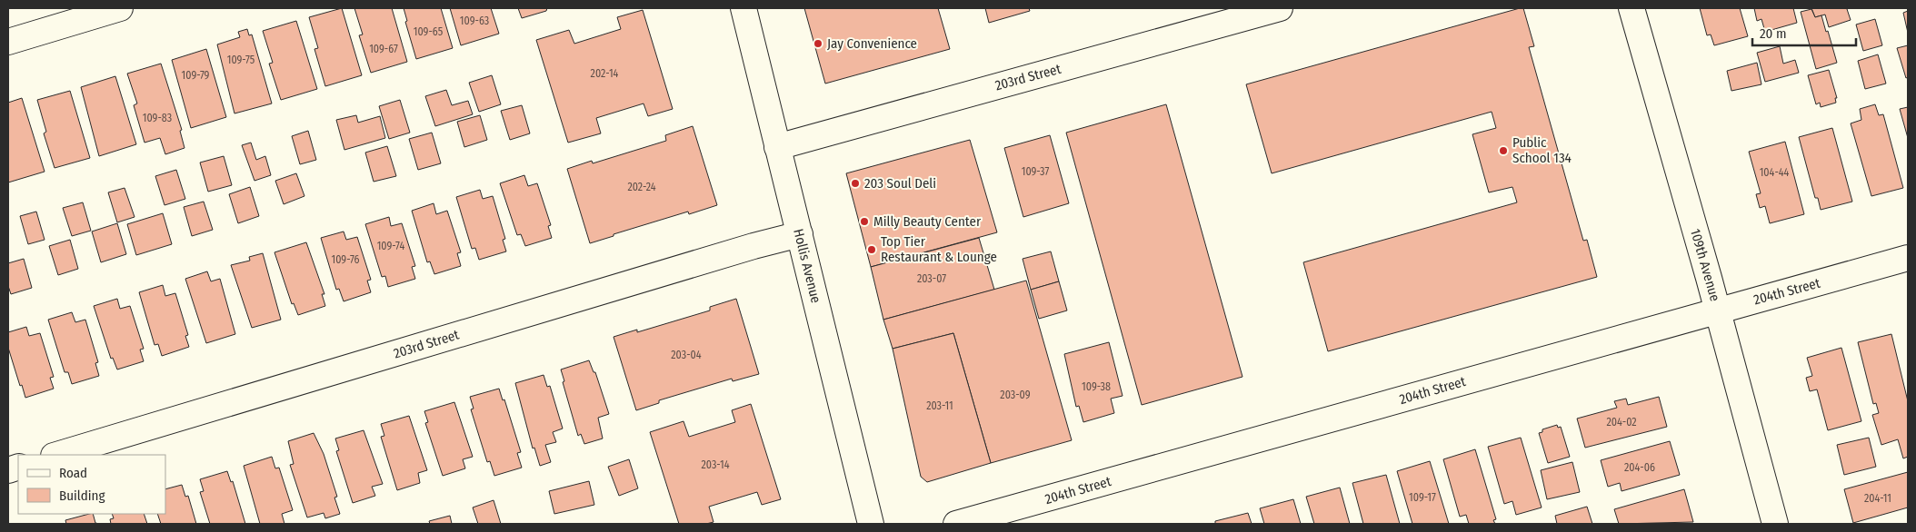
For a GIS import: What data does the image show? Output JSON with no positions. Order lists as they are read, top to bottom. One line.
{"streets":{"street":["203rd Street","109th Avenue","Hollis Avenue","204th Street"]},"crossings":[["203rd Street","Hollis Avenue"],["109th Avenue","204th Street"]],"places":["Jay Convenience","Public School 134","203 Soul Deli","Milly Beauty Center","Top Tier Restaurant & Lounge"],"house_numbers":["109-63","109-65","109-67","109-75","202-14","109-79","109-83","109-37","104-44","202-24","109-74","109-76","203-07","203-04","109-38","203-09","203-11","204-02","203-14","204-06","109-17","204-11"],"legend":["Road","Building"],"scale_bar":"20 m"}
